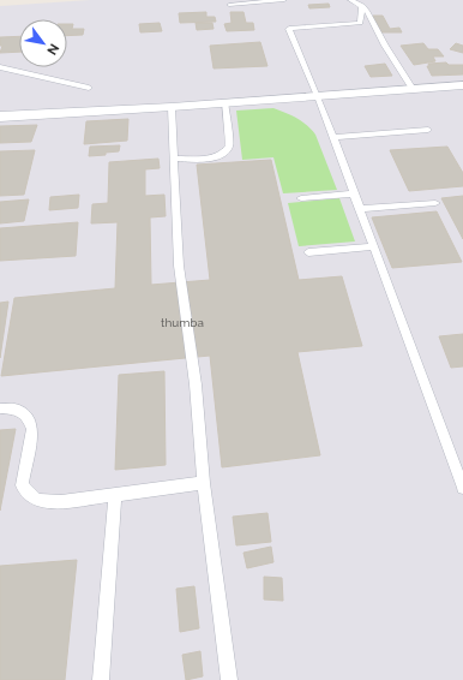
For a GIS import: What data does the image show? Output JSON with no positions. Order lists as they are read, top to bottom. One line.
{"house_numbers":["thumba"],"north":"bottom right"}
